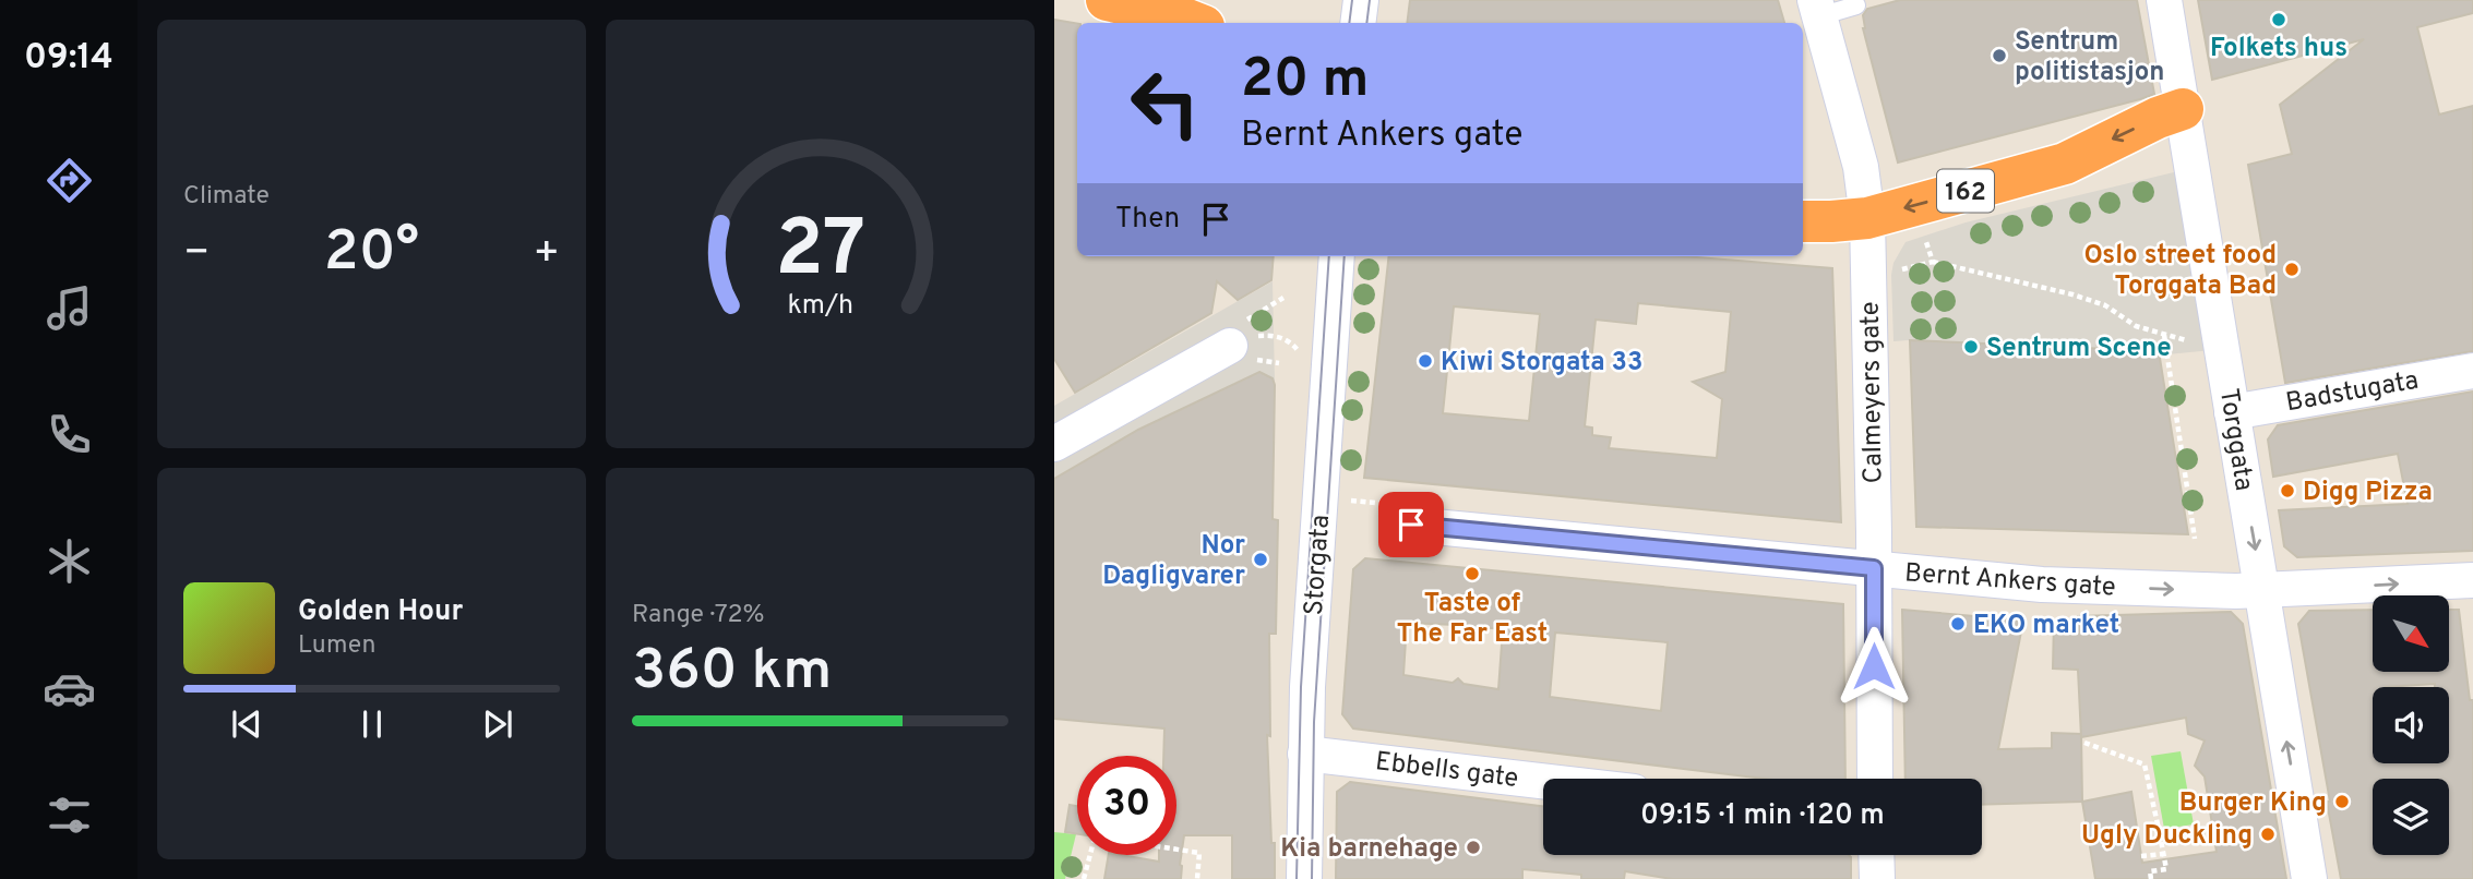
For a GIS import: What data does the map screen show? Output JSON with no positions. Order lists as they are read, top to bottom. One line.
{"streets":{"highway":["162"],"street":["Badstugata","Calmeyers gate","Torggata","Storgata","Bernt Ankers gate","Ebbells gate"]},"crossings":[["162","Calmeyers gate"],["162","Torggata"],["Badstugata","Torggata"],["Calmeyers gate","Bernt Ankers gate"],["Torggata","Bernt Ankers gate"],["Storgata","Ebbells gate"]],"one_way":["Bernt Ankers gate"],"places":["Folkets hus","Sentrum politistasjon","Oslo street food Torggata Bad","Sentrum Scene","Kiwi Storgata 33","Digg Pizza","Nor Dagligvarer","Taste of The Far East","EKO market","Burger King","Ugly Duckling","Kia barnehage"],"north":"bottom right","page":{"tabs":"09:14","tile":["Climate",["Range · 72%","360 km"]],"turn":["20 m","Bernt Ankers gate"],"then":"Then","heat":["−","20°","+"],"song":["Golden Hour","Lumen"],"limit":"30","trip":"09:15 · 1 min · 120 m","gauge":["27","km/h"]}}
